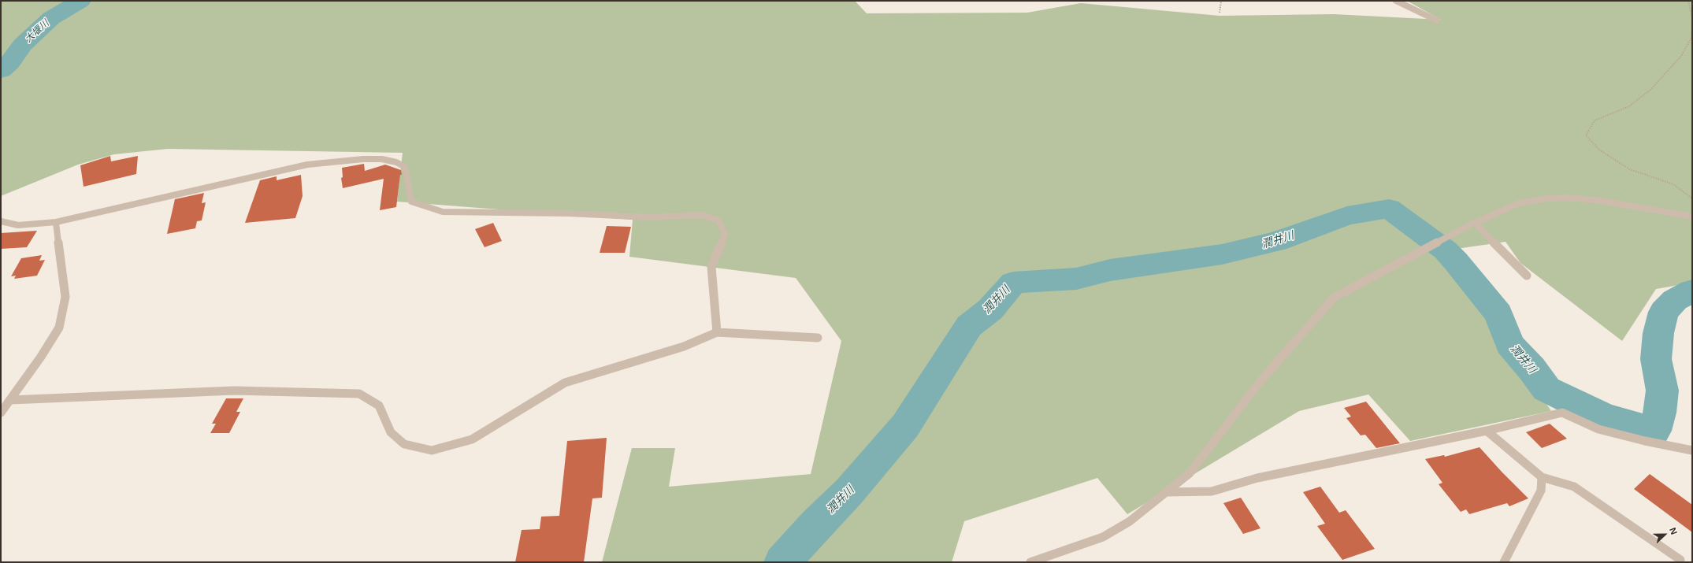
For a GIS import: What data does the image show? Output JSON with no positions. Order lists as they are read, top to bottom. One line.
{"water":["大堰川","潤井川"],"north":"right"}
